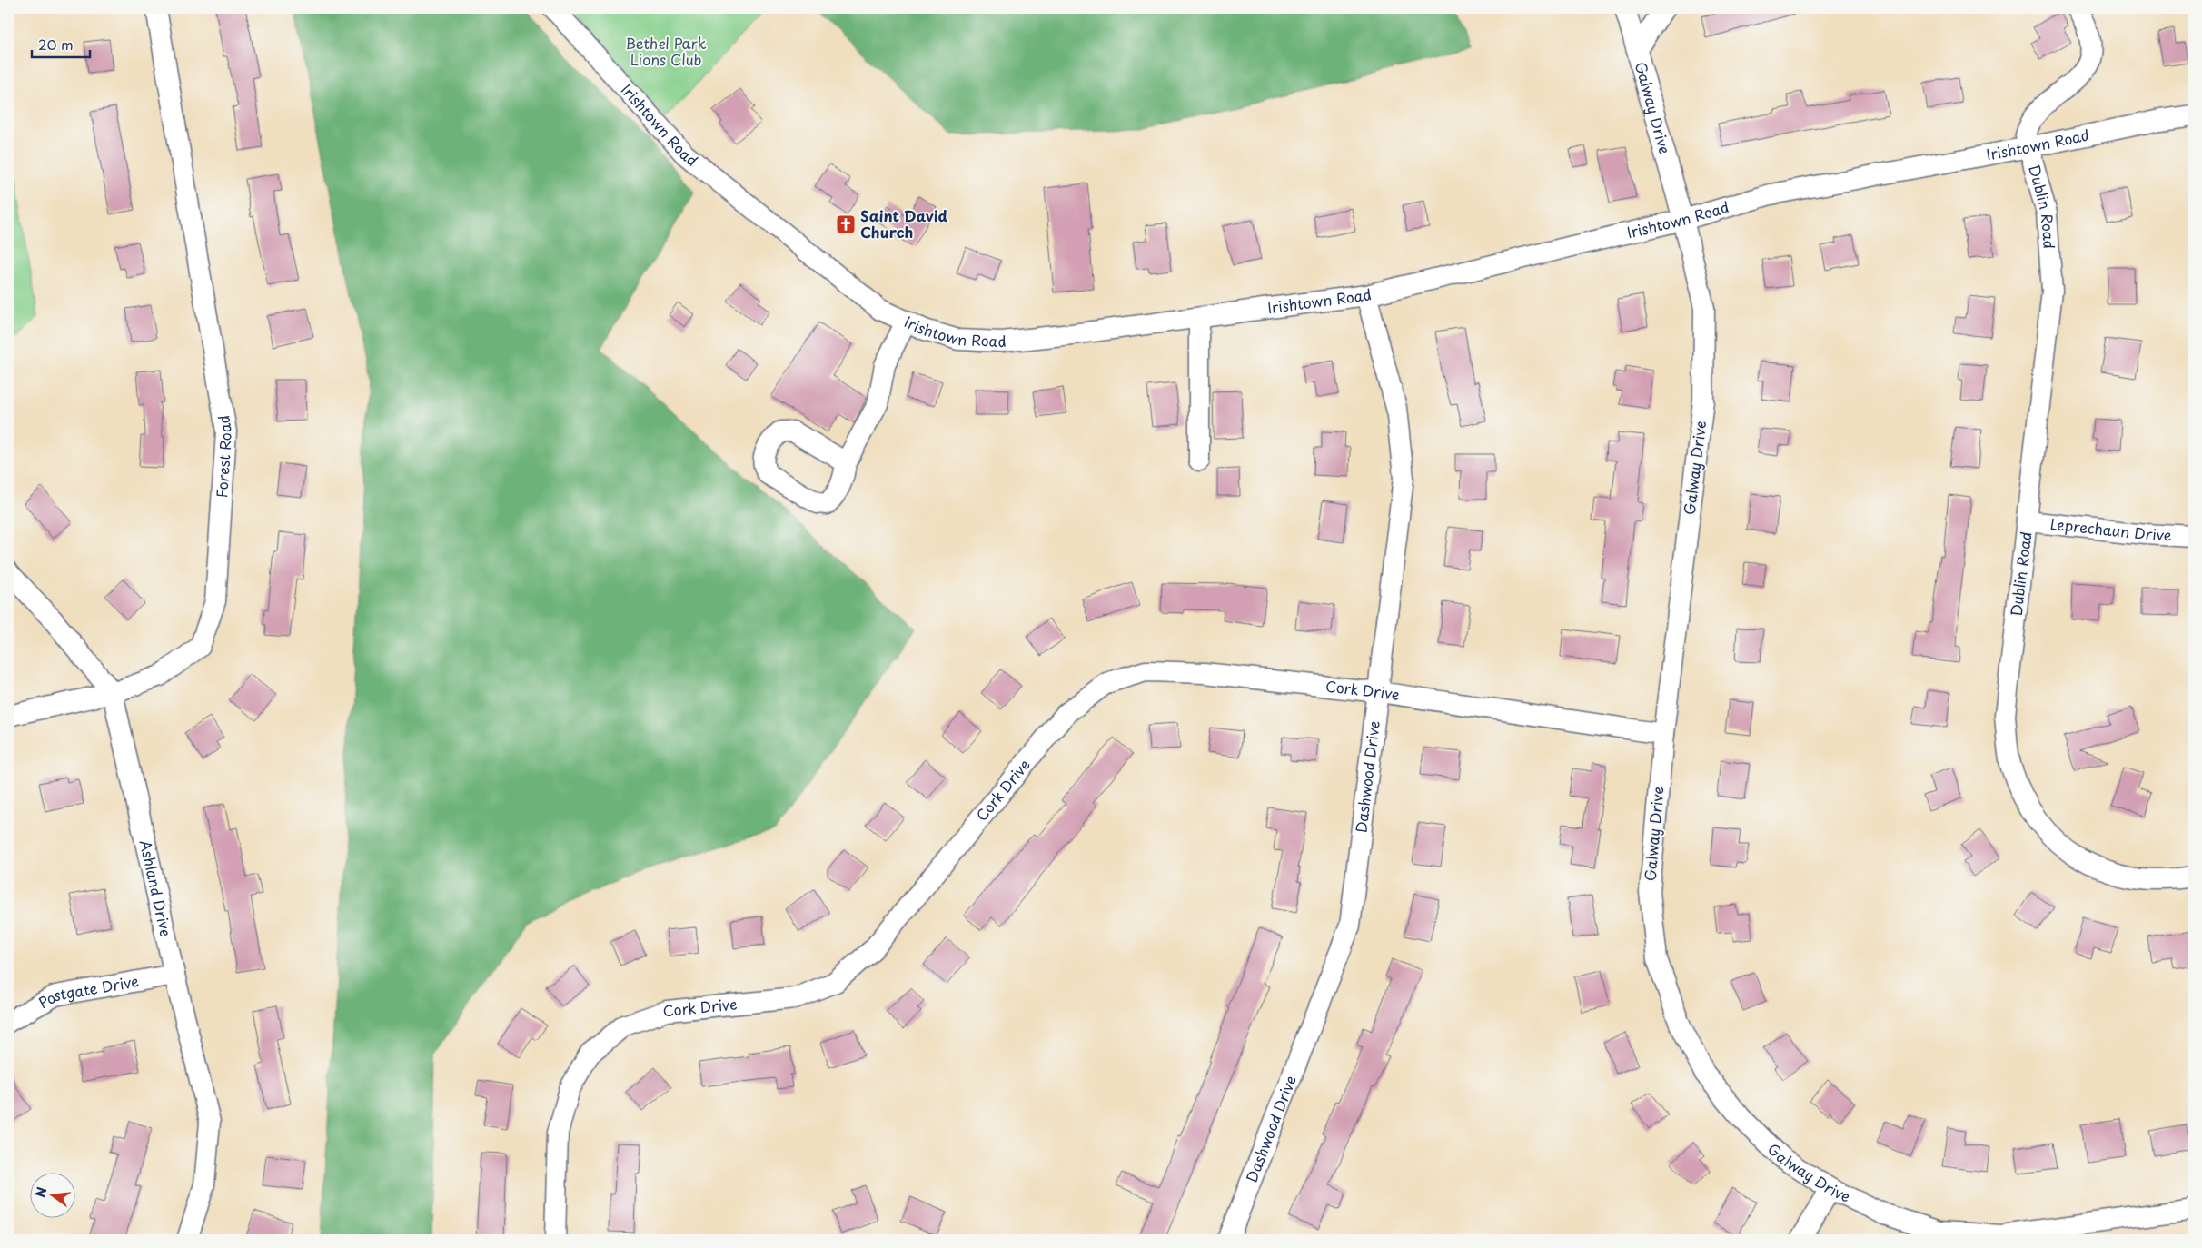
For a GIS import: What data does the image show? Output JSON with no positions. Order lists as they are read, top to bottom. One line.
{"streets":{"street":["Galway Drive","Irishtown Road","Dublin Road","Forest Road","Leprechaun Drive","Cork Drive","Dashwood Drive","Ashland Drive","Postgate Drive"]},"crossings":[["Galway Drive","Irishtown Road"],["Galway Drive","Cork Drive"],["Irishtown Road","Dublin Road"],["Irishtown Road","Dashwood Drive"],["Dublin Road","Leprechaun Drive"],["Forest Road","Ashland Drive"],["Cork Drive","Dashwood Drive"],["Ashland Drive","Postgate Drive"]],"parks":["Bethel Park Lions Club"],"places":{"church":["Saint David Church"]},"scale_bar":"20 m","north":"left"}
